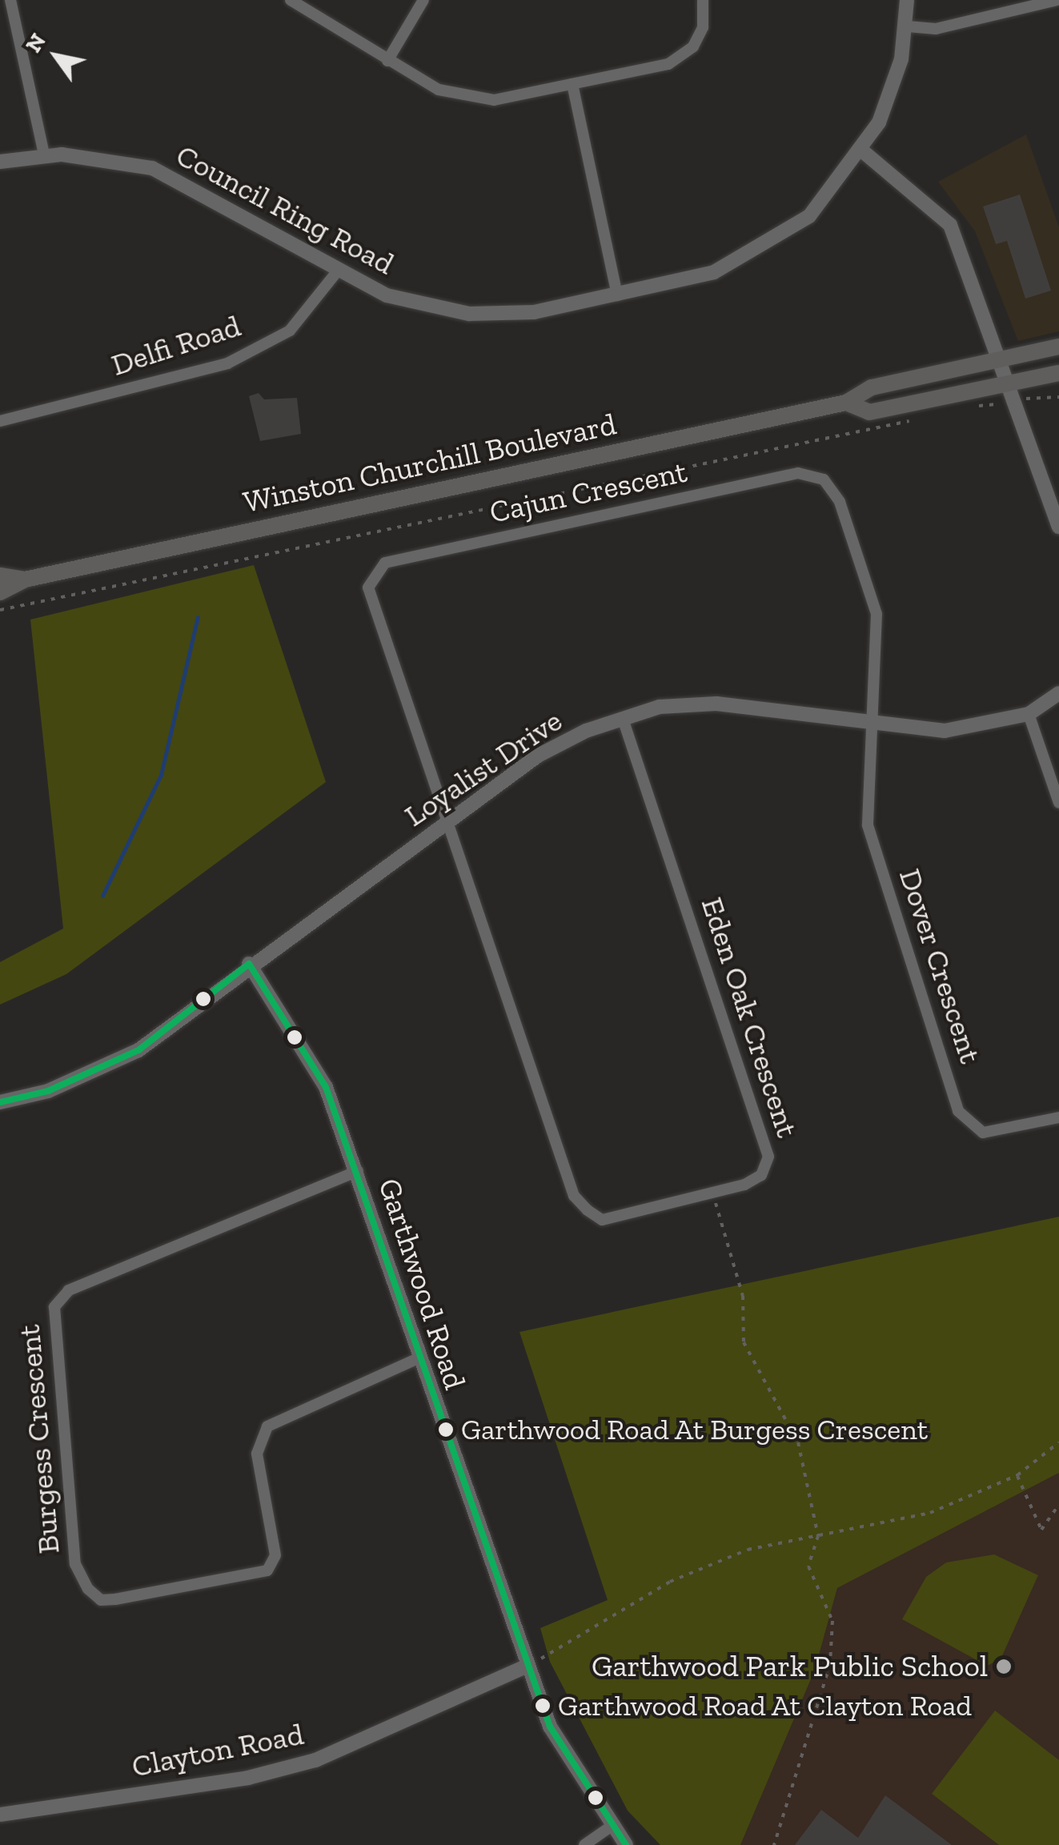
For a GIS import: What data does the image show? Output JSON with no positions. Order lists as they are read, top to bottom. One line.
{"streets":{"main road":["Winston Churchill Boulevard"],"street":["Council Ring Road","Delfi Road","Cajun Crescent","Loyalist Drive","Dover Crescent","Eden Oak Crescent","Garthwood Road","Burgess Crescent","Clayton Road"]},"crossings":[["Council Ring Road","Delfi Road"],["Cajun Crescent","Loyalist Drive"],["Cajun Crescent","Dover Crescent"],["Cajun Crescent","Eden Oak Crescent"],["Loyalist Drive","Dover Crescent"],["Loyalist Drive","Eden Oak Crescent"],["Loyalist Drive","Garthwood Road"],["Garthwood Road","Burgess Crescent"],["Garthwood Road","Clayton Road"]],"places":["Garthwood Road At Burgess Crescent","Garthwood Park Public School","Garthwood Road At Clayton Road"],"north":"top left"}
